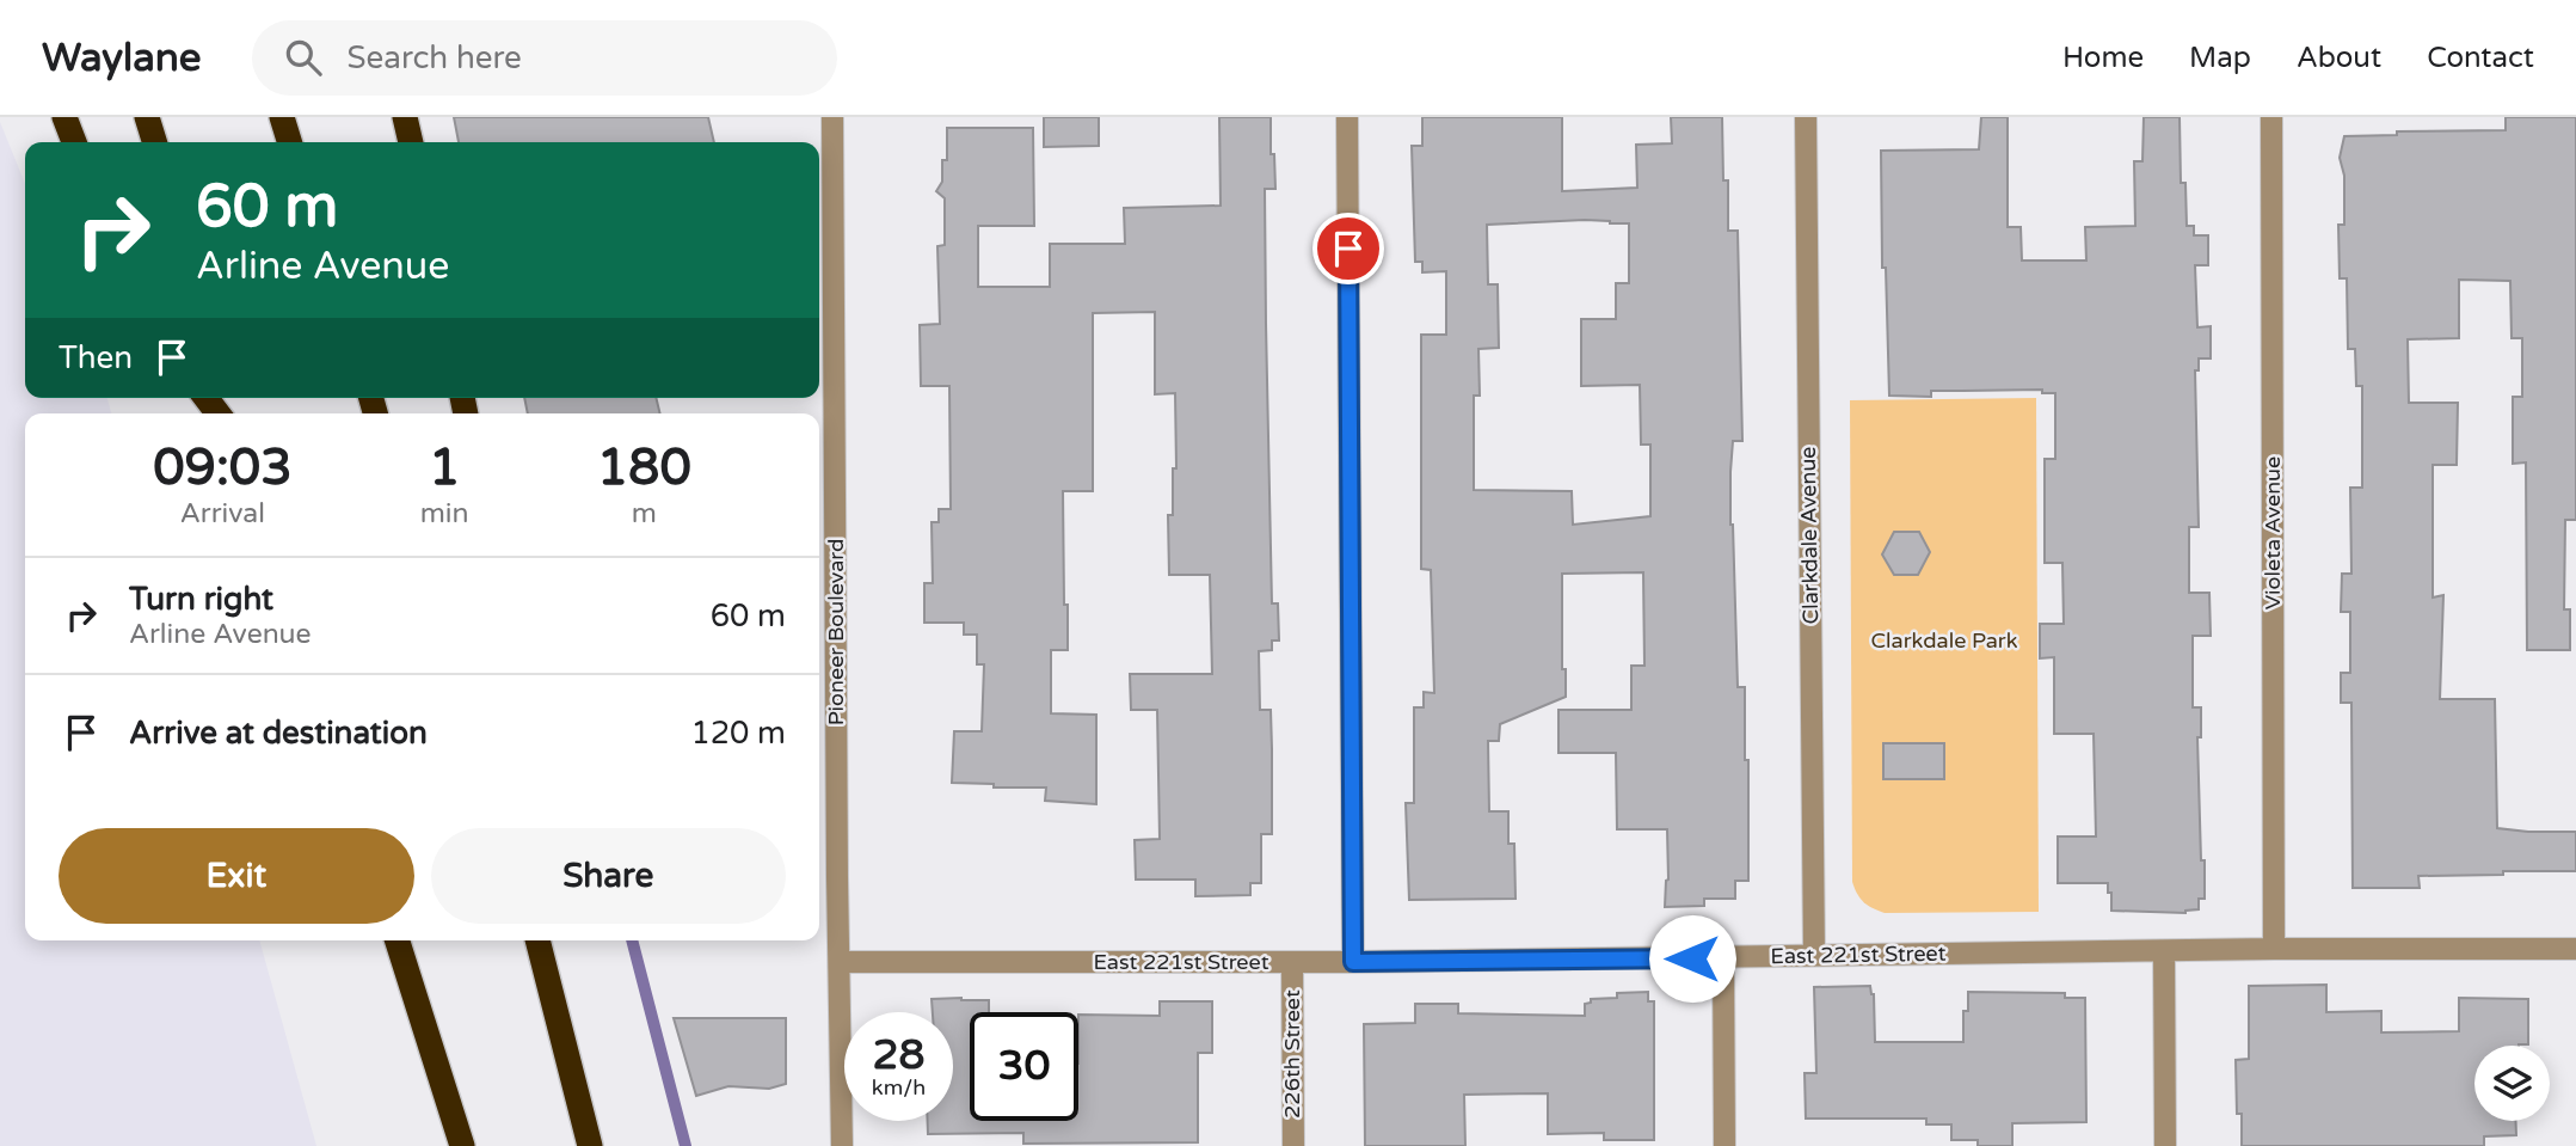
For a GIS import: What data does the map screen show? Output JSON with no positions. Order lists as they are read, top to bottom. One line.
{"streets":{"street":["Violeta Avenue","Clarkdale Avenue","Pioneer Boulevard","East 221st Street","226th Street"]},"crossings":[["Violeta Avenue","East 221st Street"],["Clarkdale Avenue","East 221st Street"],["Pioneer Boulevard","East 221st Street"],["East 221st Street","226th Street"]],"parks":["Clarkdale Park"],"page":{"header":"Waylane","search":"Search here","nav":["Home","Map","About","Contact"],"turn":["60 m","Arline Avenue"],"then":"Then","eta":["09:03","Arrival","1","min","180","m"],"list":[{"name":"Turn right","note":"Arline Avenue","value":"60 m"},{"name":"Arrive at destination","value":"120 m"}],"buttons":["Exit","Share"],"speed":"28 km/h","limit":"30"}}
